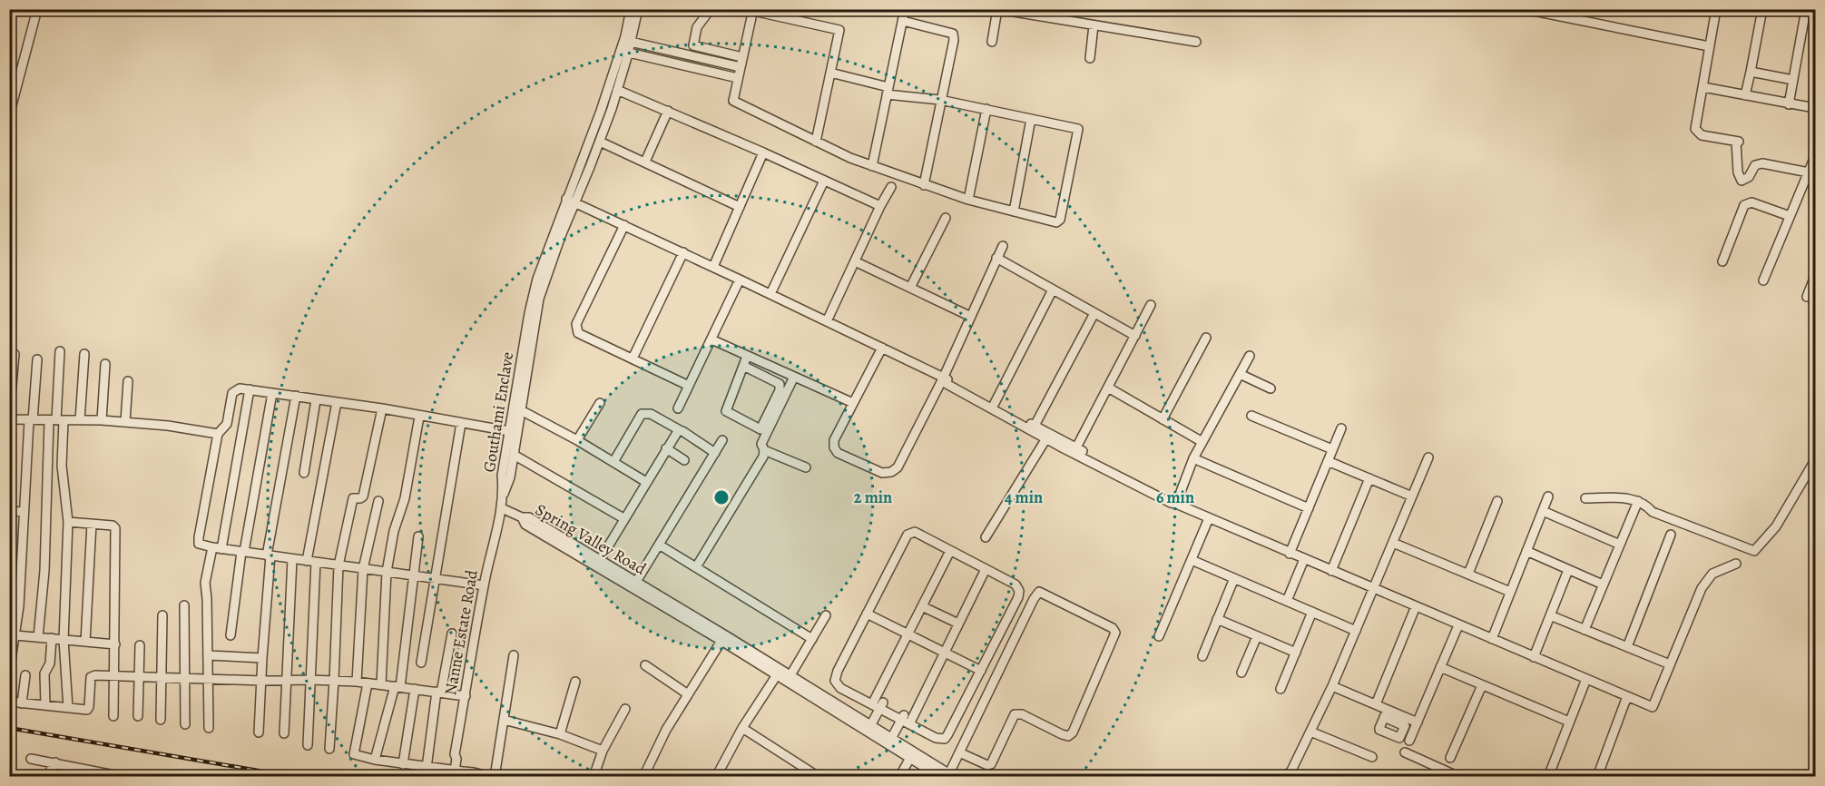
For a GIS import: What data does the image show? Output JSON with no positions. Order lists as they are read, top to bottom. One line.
{"streets":{"street":["Gouthami Enclave","Spring Valley Road","Nanne Estate Road"]},"crossings":[["Gouthami Enclave","Nanne Estate Road"]],"rings":["2 min","4 min","6 min"]}
